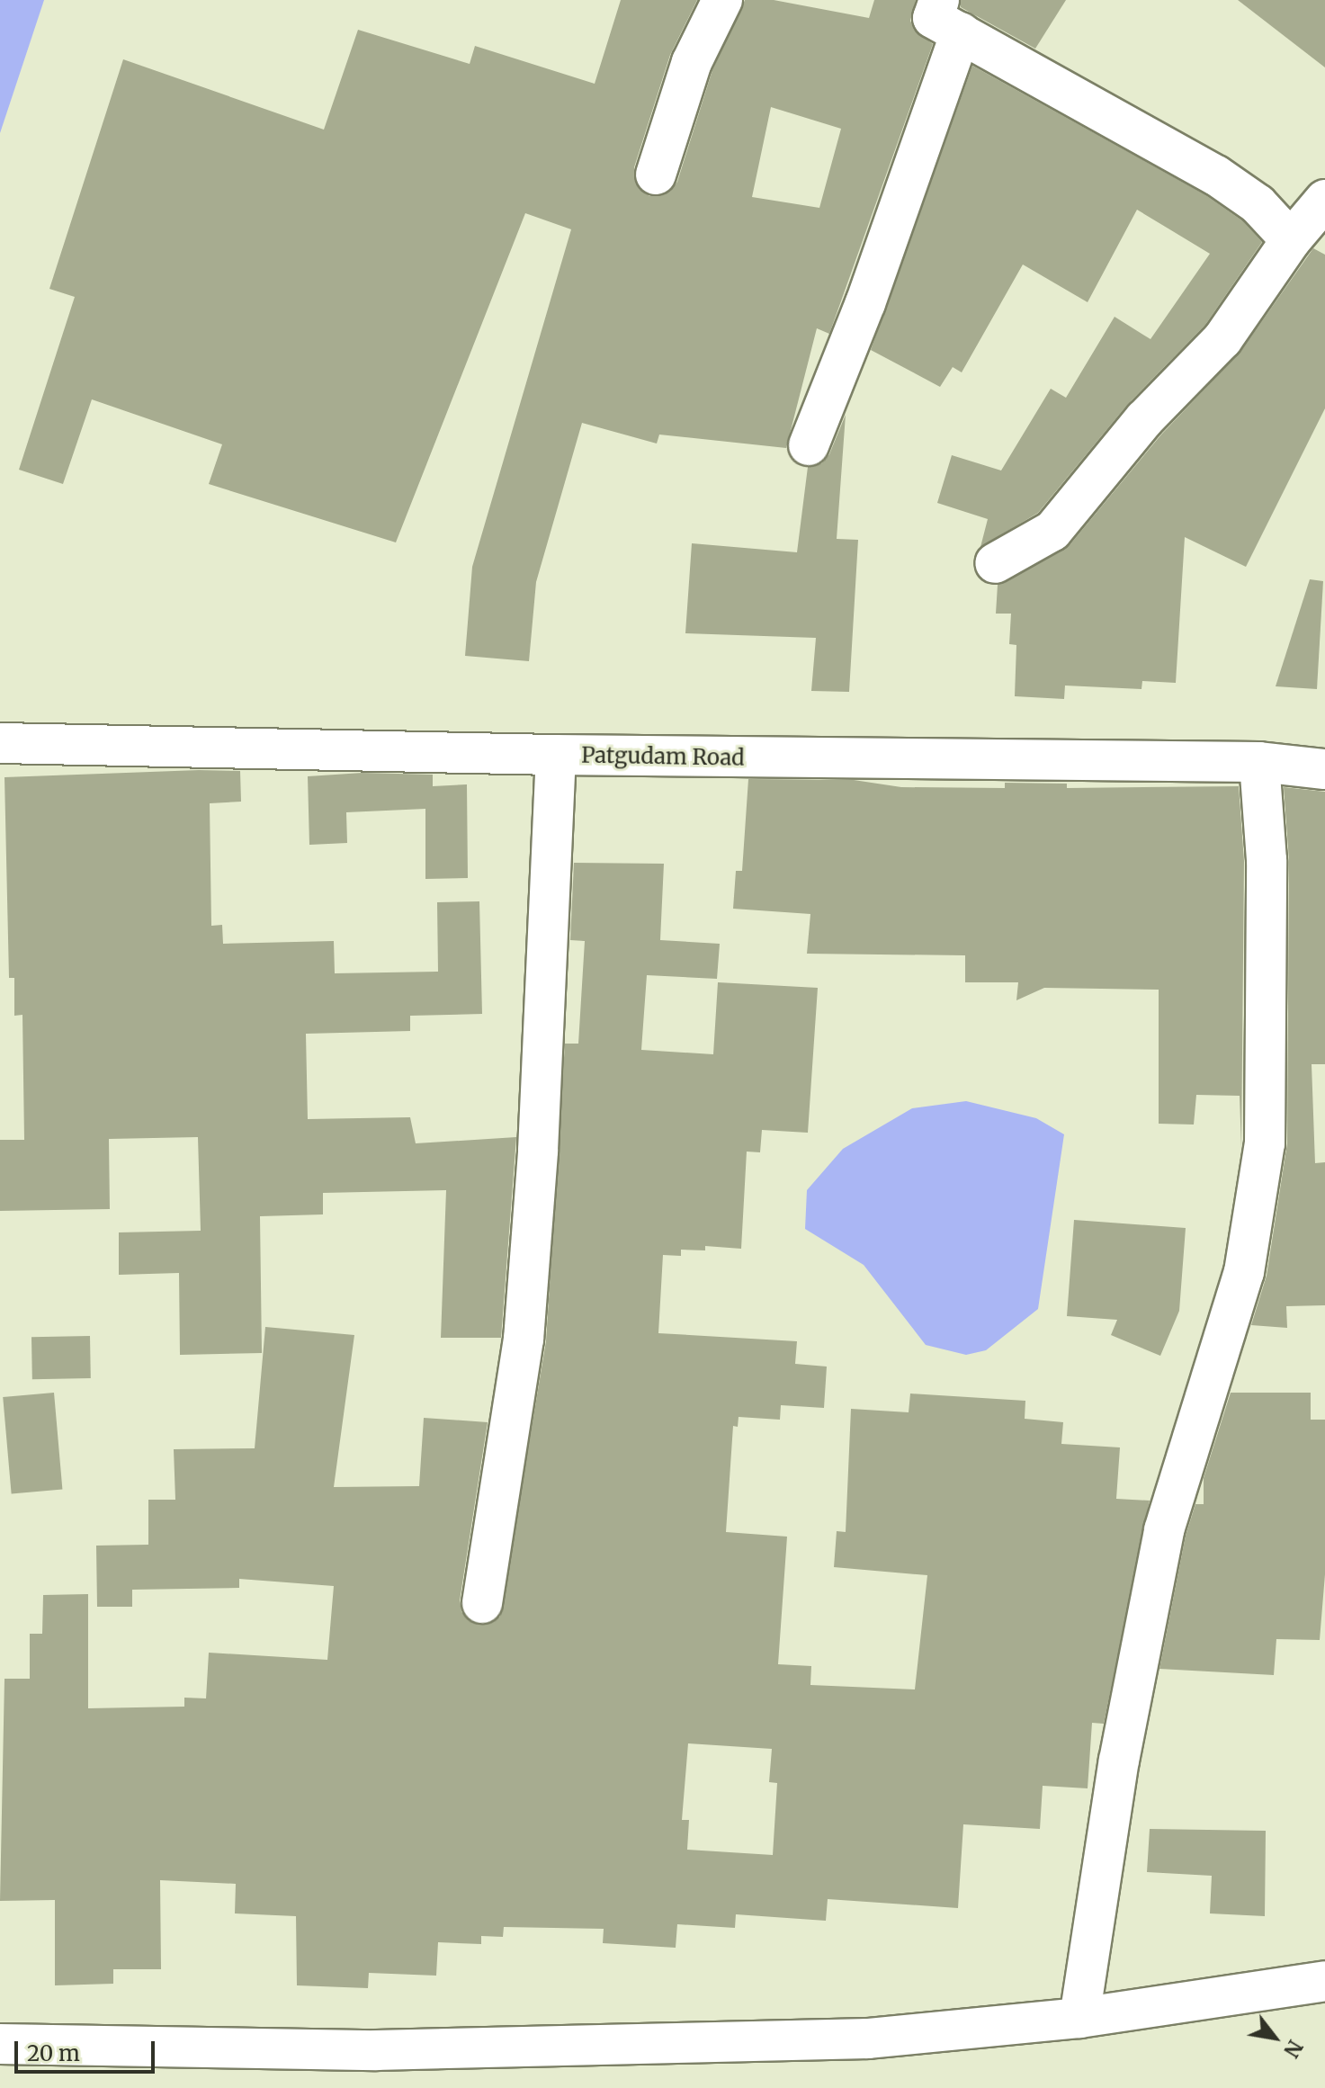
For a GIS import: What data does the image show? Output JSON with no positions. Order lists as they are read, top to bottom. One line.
{"streets":{"street":["Patgudam Road"]},"scale_bar":"20 m","north":"bottom right"}
